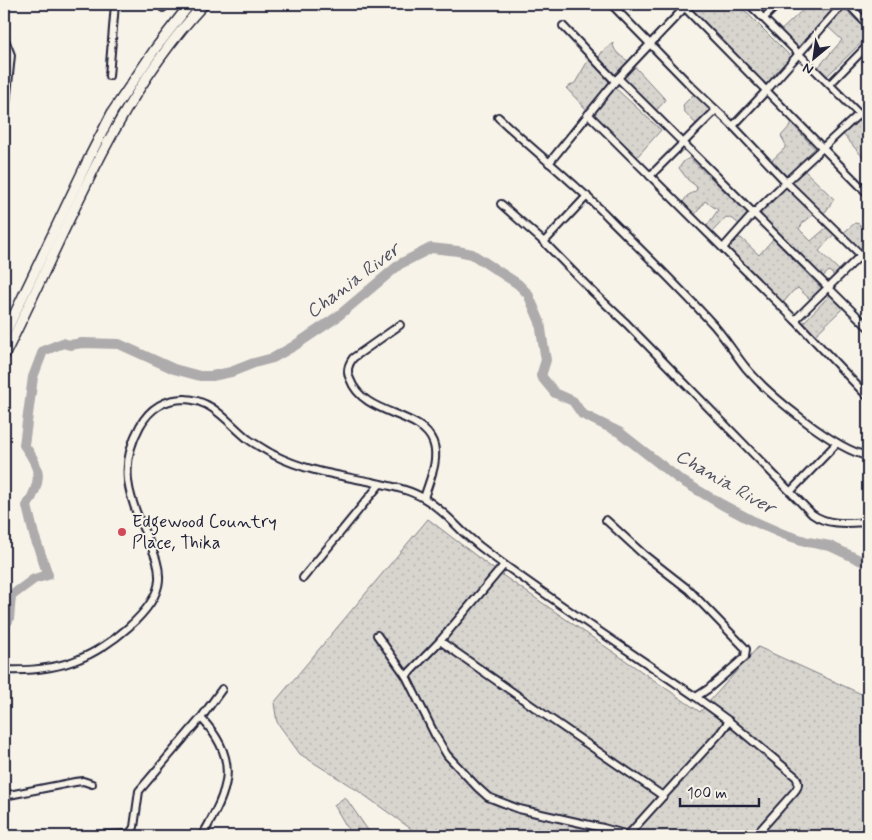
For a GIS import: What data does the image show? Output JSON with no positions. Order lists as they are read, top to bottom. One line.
{"water":["Chania River"],"places":["Edgewood Country Place, Thika"],"scale_bar":"100 m","north":"bottom left"}
